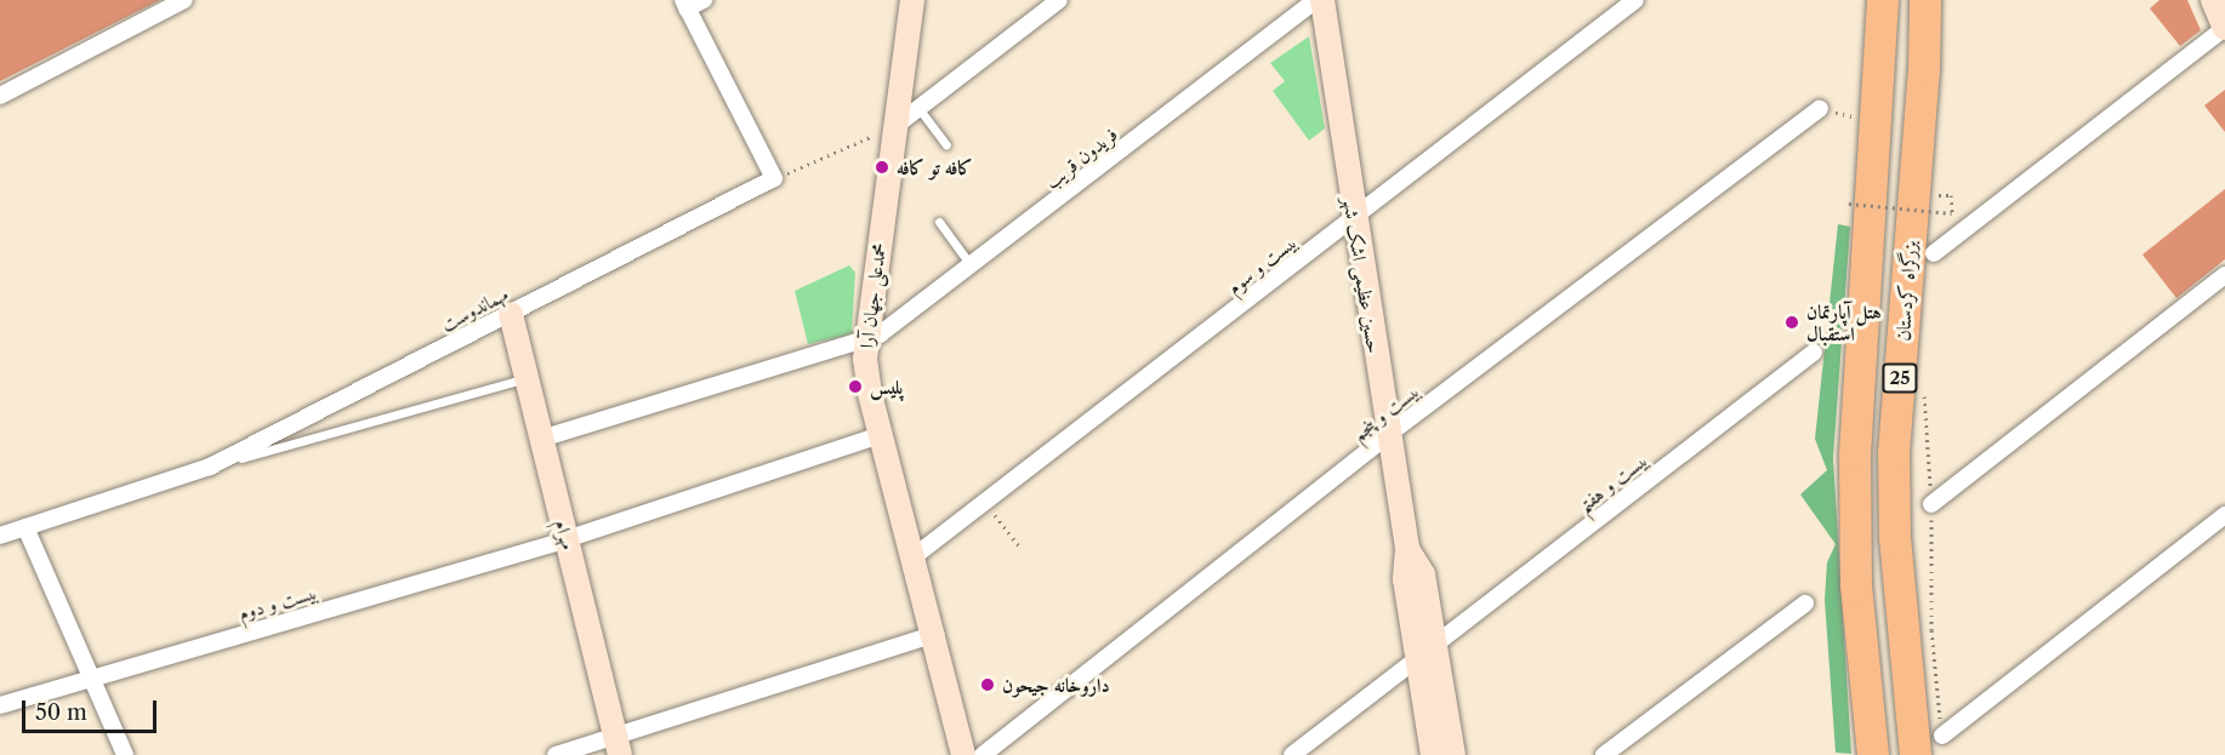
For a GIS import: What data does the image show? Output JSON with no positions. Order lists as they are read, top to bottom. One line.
{"streets":{"highway":["بزرگراه کردستان","25"],"street":["فریدون قریب","بیست و سوم","حسین عظیمی اشک شهر","محمدعلی جهان آرا","مهماندوست","بیست و پنجم","بیست و هفتم","مهرام","بیست و دوم"]},"crossings":[["فریدون قریب","محمدعلی جهان آرا"],["فریدون قریب","مهرام"],["بیست و سوم","حسین عظیمی اشک شهر"],["بیست و سوم","محمدعلی جهان آرا"],["حسین عظیمی اشک شهر","بیست و پنجم"],["حسین عظیمی اشک شهر","بیست و هفتم"],["محمدعلی جهان آرا","بیست و دوم"],["مهماندوست","مهرام"],["مهرام","بیست و دوم"]],"places":["کافه تو کافه","هتل آپارتمان استقبال","پلیس","داروخانه جیحون"],"scale_bar":"50 m"}
